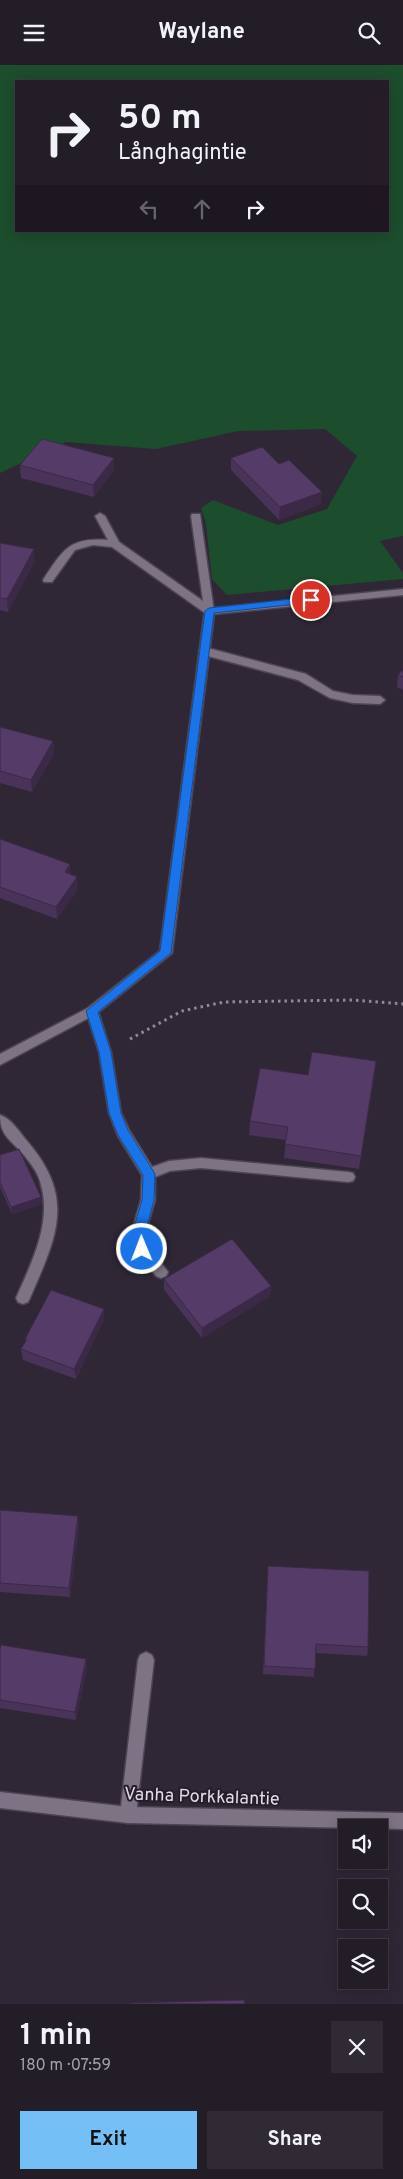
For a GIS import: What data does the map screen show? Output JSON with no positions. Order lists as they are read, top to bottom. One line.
{"streets":{"street":["Vanha Porkkalantie"]},"page":{"header":"Waylane","turn":["50 m","Långhagintie"],"heading":["1 min","180 m · 07:59"],"buttons":["Exit","Share"]}}
